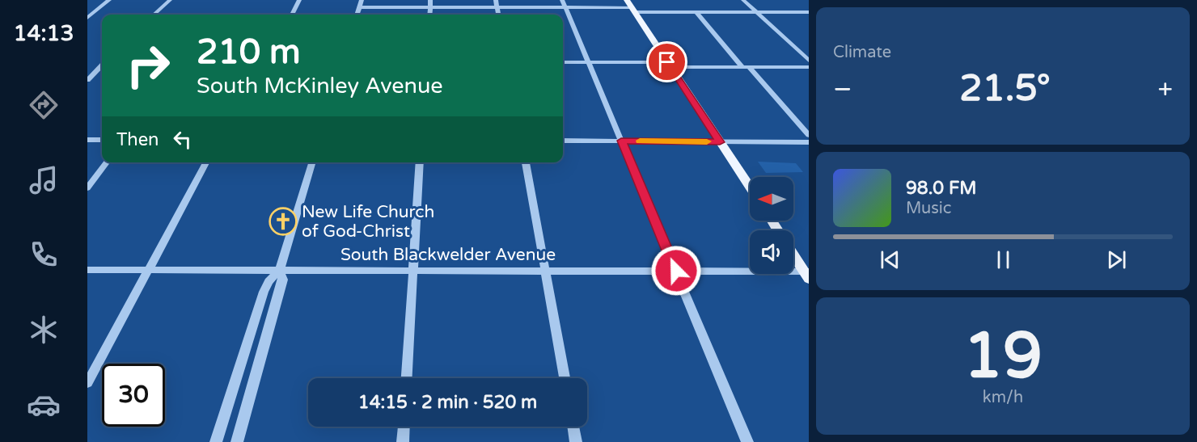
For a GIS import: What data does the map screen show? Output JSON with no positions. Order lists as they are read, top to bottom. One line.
{"streets":{"street":["South Blackwelder Avenue"]},"places":{"church":["New Life Church of God-Christ"]},"north":"left","page":{"tabs":"14:13","tile":["Climate",["19","km/h"]],"turn":["210 m","South McKinley Avenue"],"heat":["−","21.5°","+"],"then":"Then","song":["98.0 FM","Music"],"limit":"30","trip":"14:15 · 2 min · 520 m"}}
